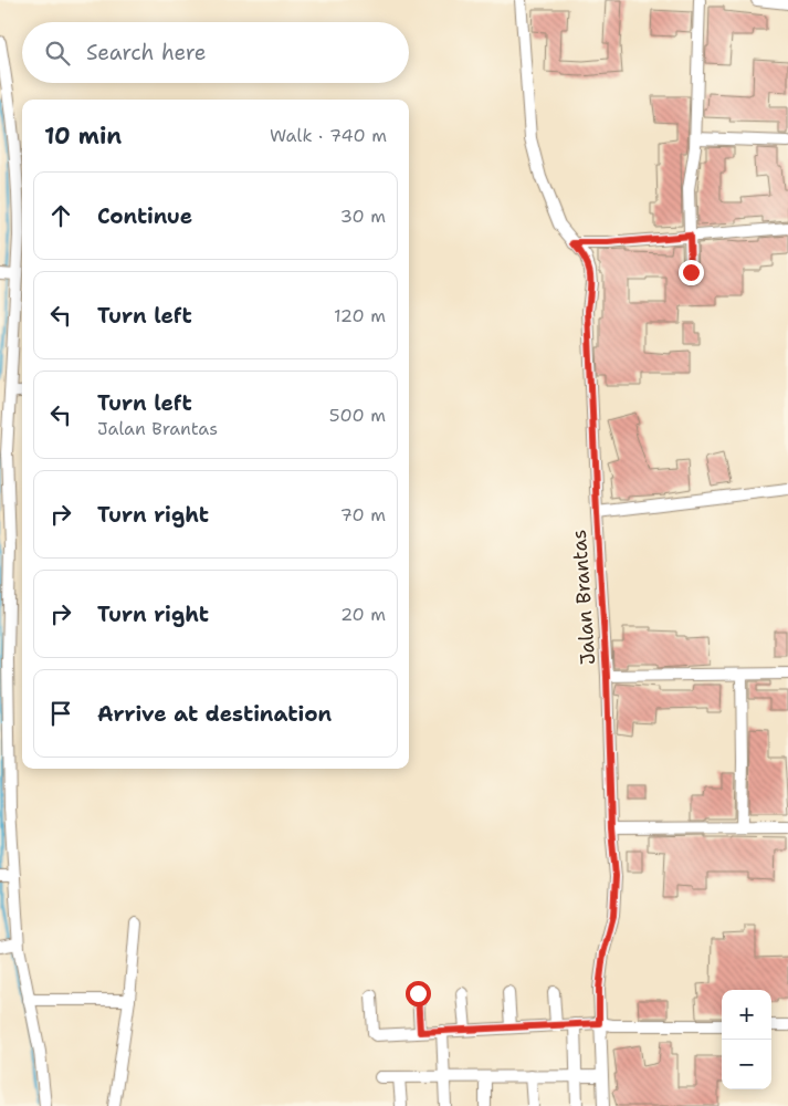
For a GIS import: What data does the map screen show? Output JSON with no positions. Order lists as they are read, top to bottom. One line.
{"streets":{"street":["Jalan Brantas"]},"page":{"search":"Search here","heading":["10 min","Walk · 740 m"],"list":[["Continue","30 m"],["Turn left","120 m"],["Turn left","Jalan Brantas","500 m"],["Turn right","70 m"],["Turn right","20 m"],"Arrive at destination"],"map_buttons":["+","−"]}}
